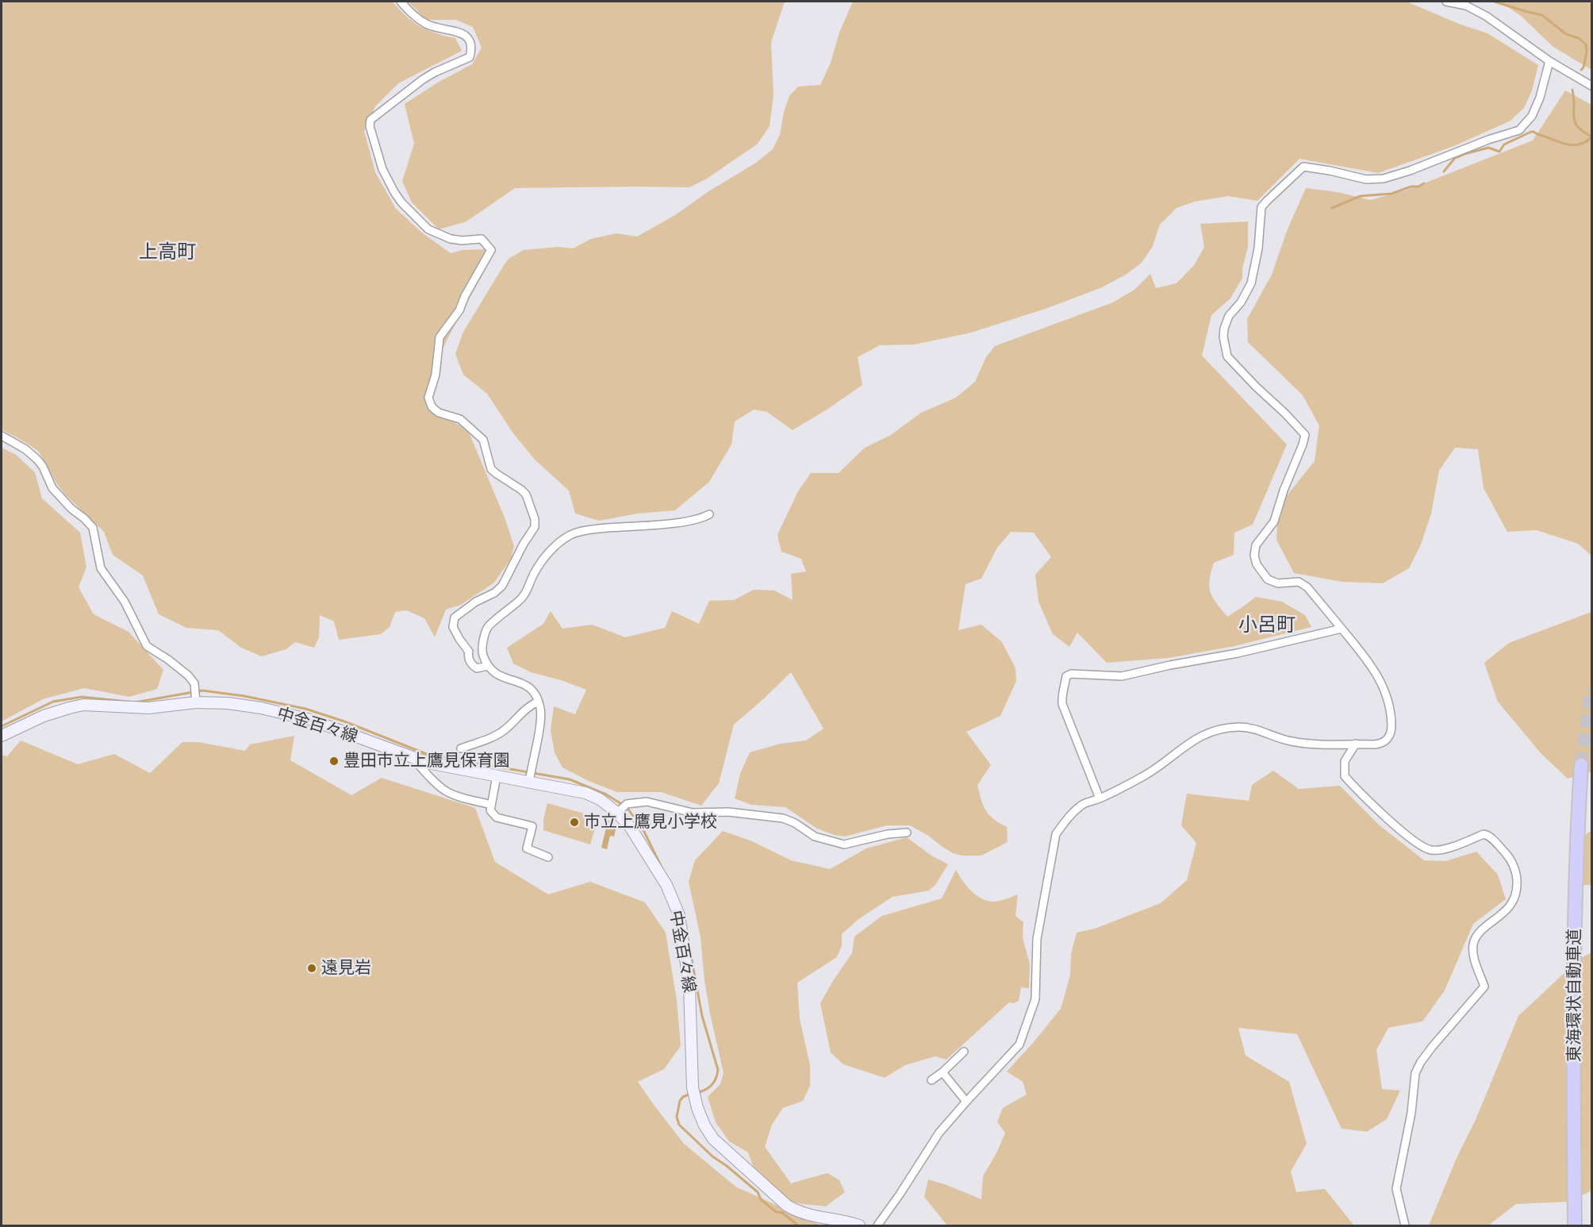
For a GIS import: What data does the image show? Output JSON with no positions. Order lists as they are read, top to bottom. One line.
{"streets":{"highway":["東海環状自動車道"],"main road":["中金百々線"]},"districts":["上高町","小呂町"],"places":["豊田市立上鷹見保育園","市立上鷹見小学校","遠見岩"]}
